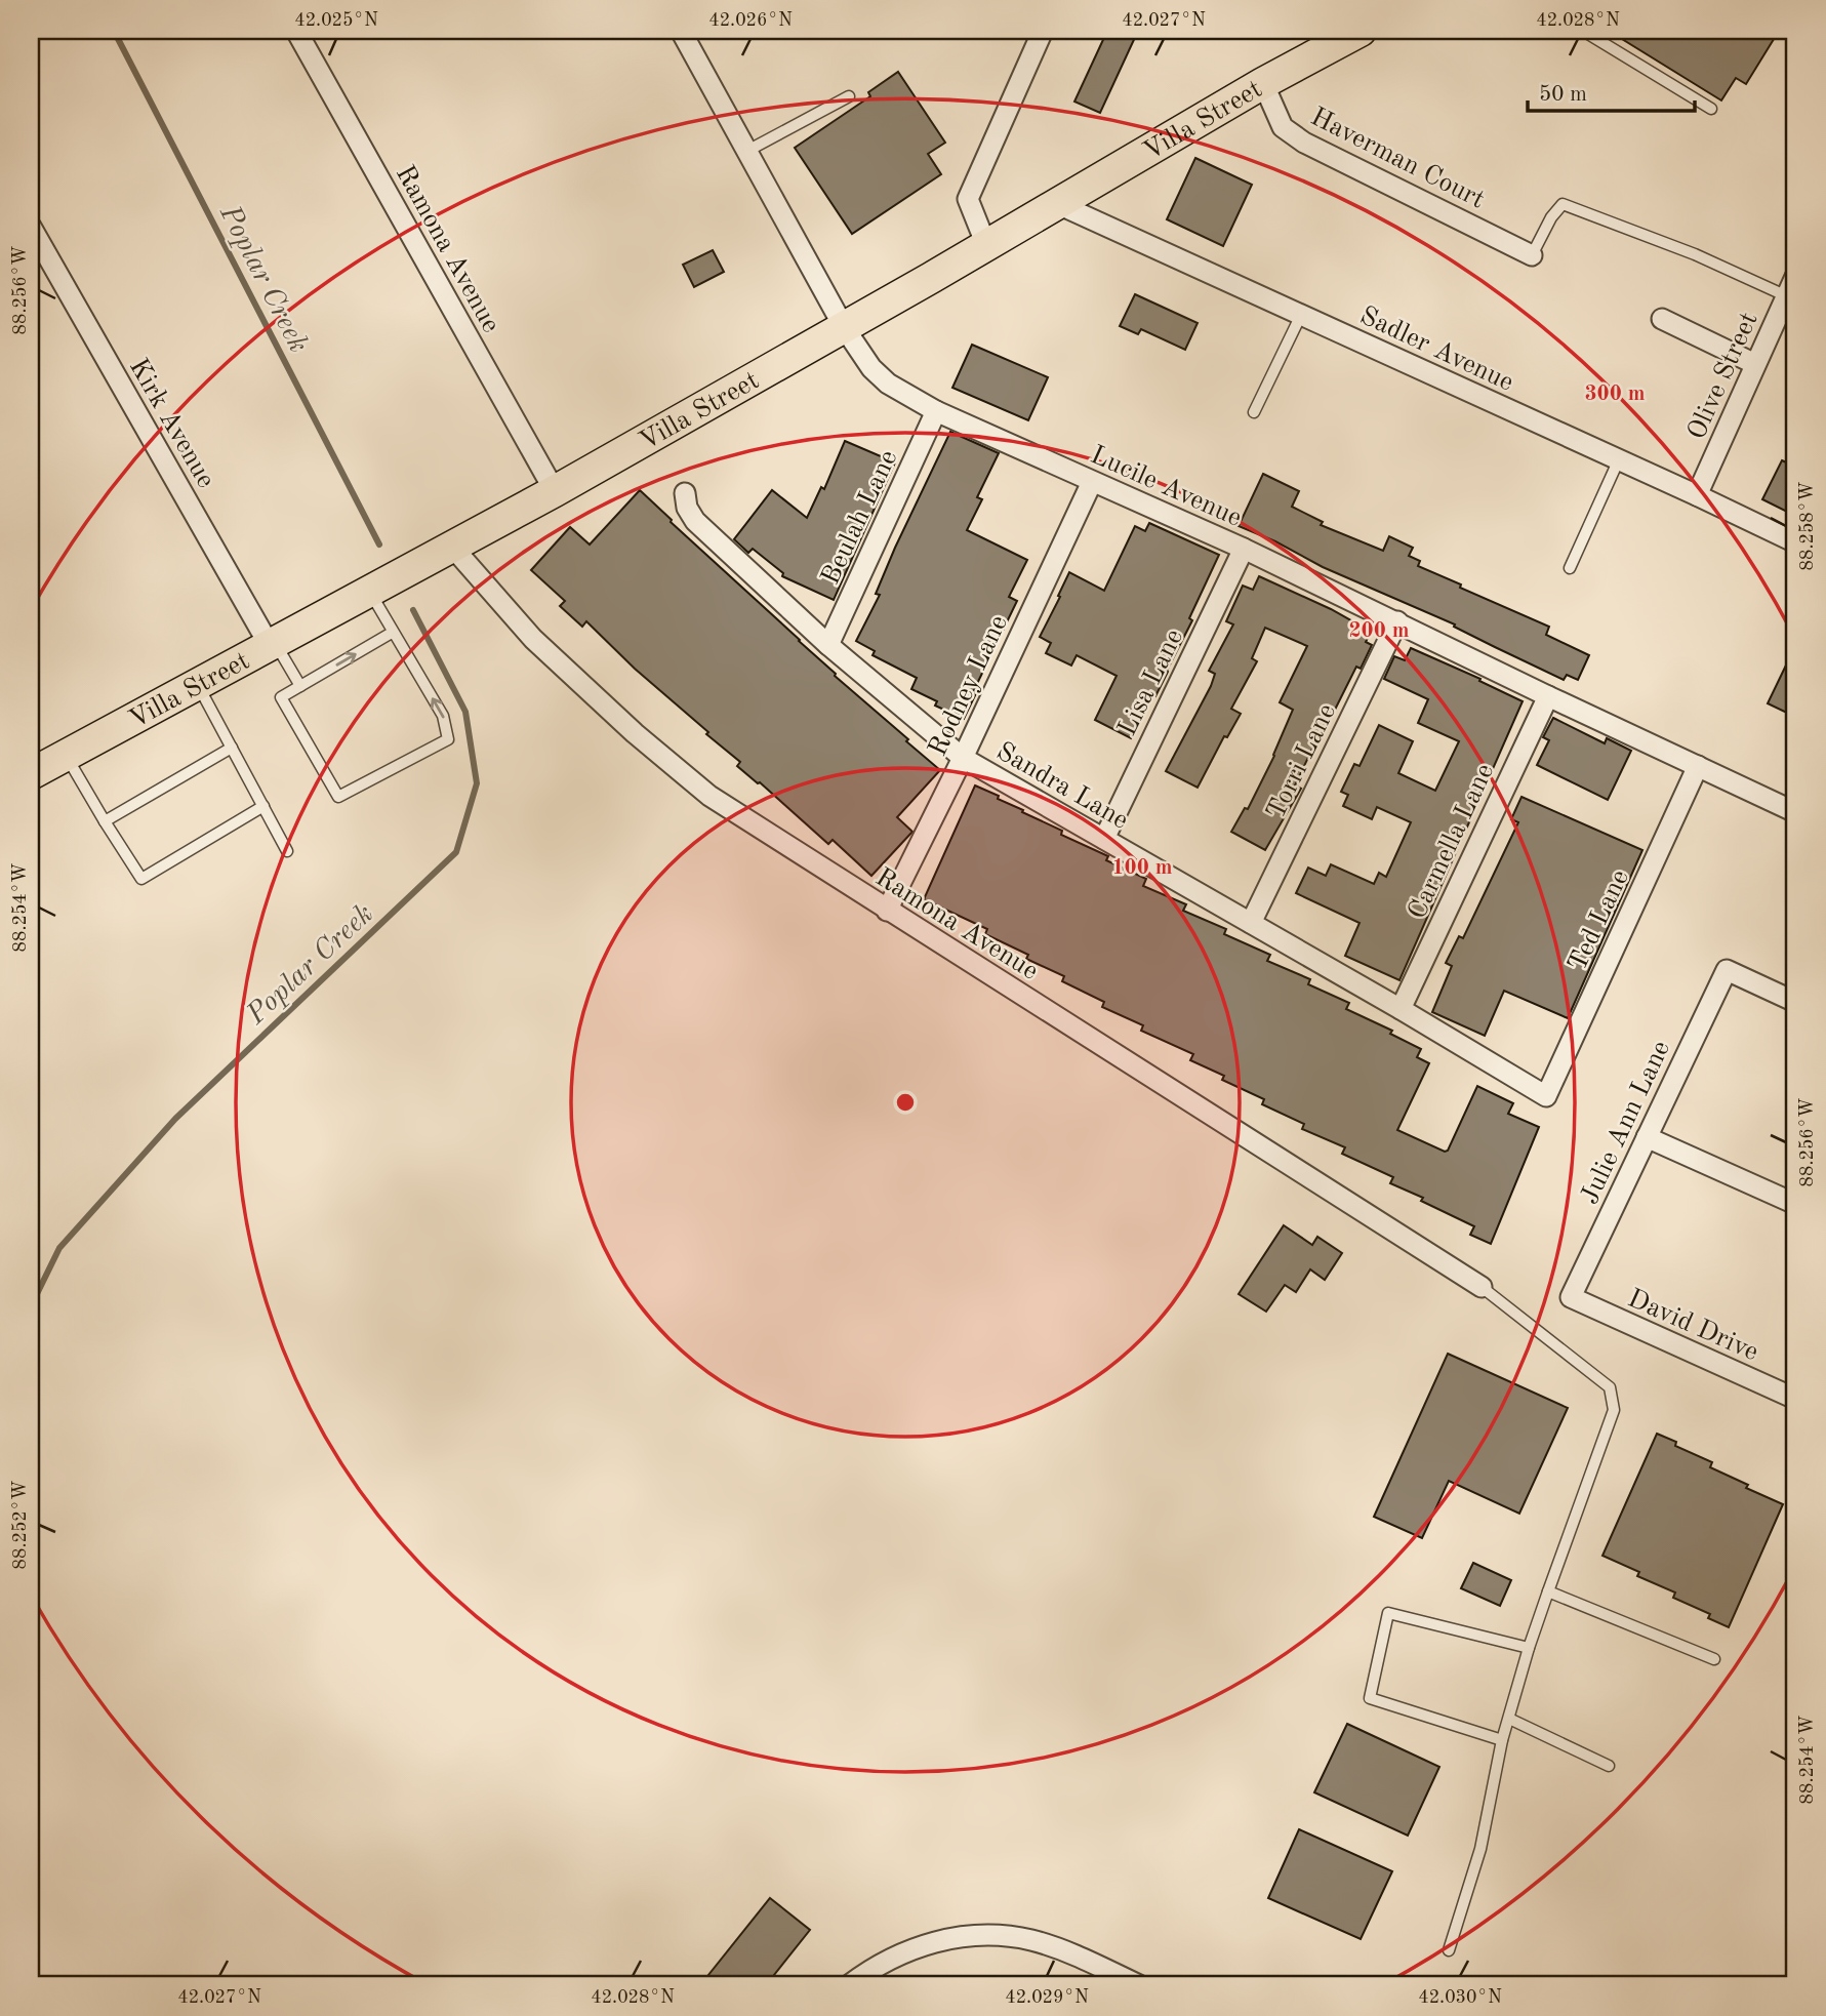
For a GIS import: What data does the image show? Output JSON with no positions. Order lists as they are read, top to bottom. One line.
{"streets":{"main road":["Villa Street"],"street":["Haverman Court","Ramona Avenue","Sadler Avenue","Olive Street","Kirk Avenue","Lucile Avenue","Beulah Lane","Lisa Lane","Rodney Lane","Torri Lane","Sandra Lane","Carmella Lane","Ted Lane","Julie Ann Lane","David Drive"]},"crossings":[["Villa Street","Haverman Court"],["Villa Street","Ramona Avenue"],["Villa Street","Sadler Avenue"],["Villa Street","Kirk Avenue"],["Villa Street","Lucile Avenue"],["Ramona Avenue","Rodney Lane"],["Sadler Avenue","Olive Street"],["Lucile Avenue","Beulah Lane"],["Lucile Avenue","Lisa Lane"],["Lucile Avenue","Rodney Lane"],["Lucile Avenue","Torri Lane"],["Lucile Avenue","Carmella Lane"],["Lucile Avenue","Ted Lane"],["Beulah Lane","Sandra Lane"],["Lisa Lane","Sandra Lane"],["Rodney Lane","Sandra Lane"],["Torri Lane","Sandra Lane"],["Sandra Lane","Carmella Lane"],["Sandra Lane","Ted Lane"],["Julie Ann Lane","David Drive"]],"water":["Poplar Creek"],"scale_bar":"50 m","coordinates":["42.025°N","42.026°N","42.027°N","42.028°N","88.256°W","88.258°W","88.254°W","88.252°W","42.029°N","42.030°N"],"rings":["300 m","200 m","100 m"]}
